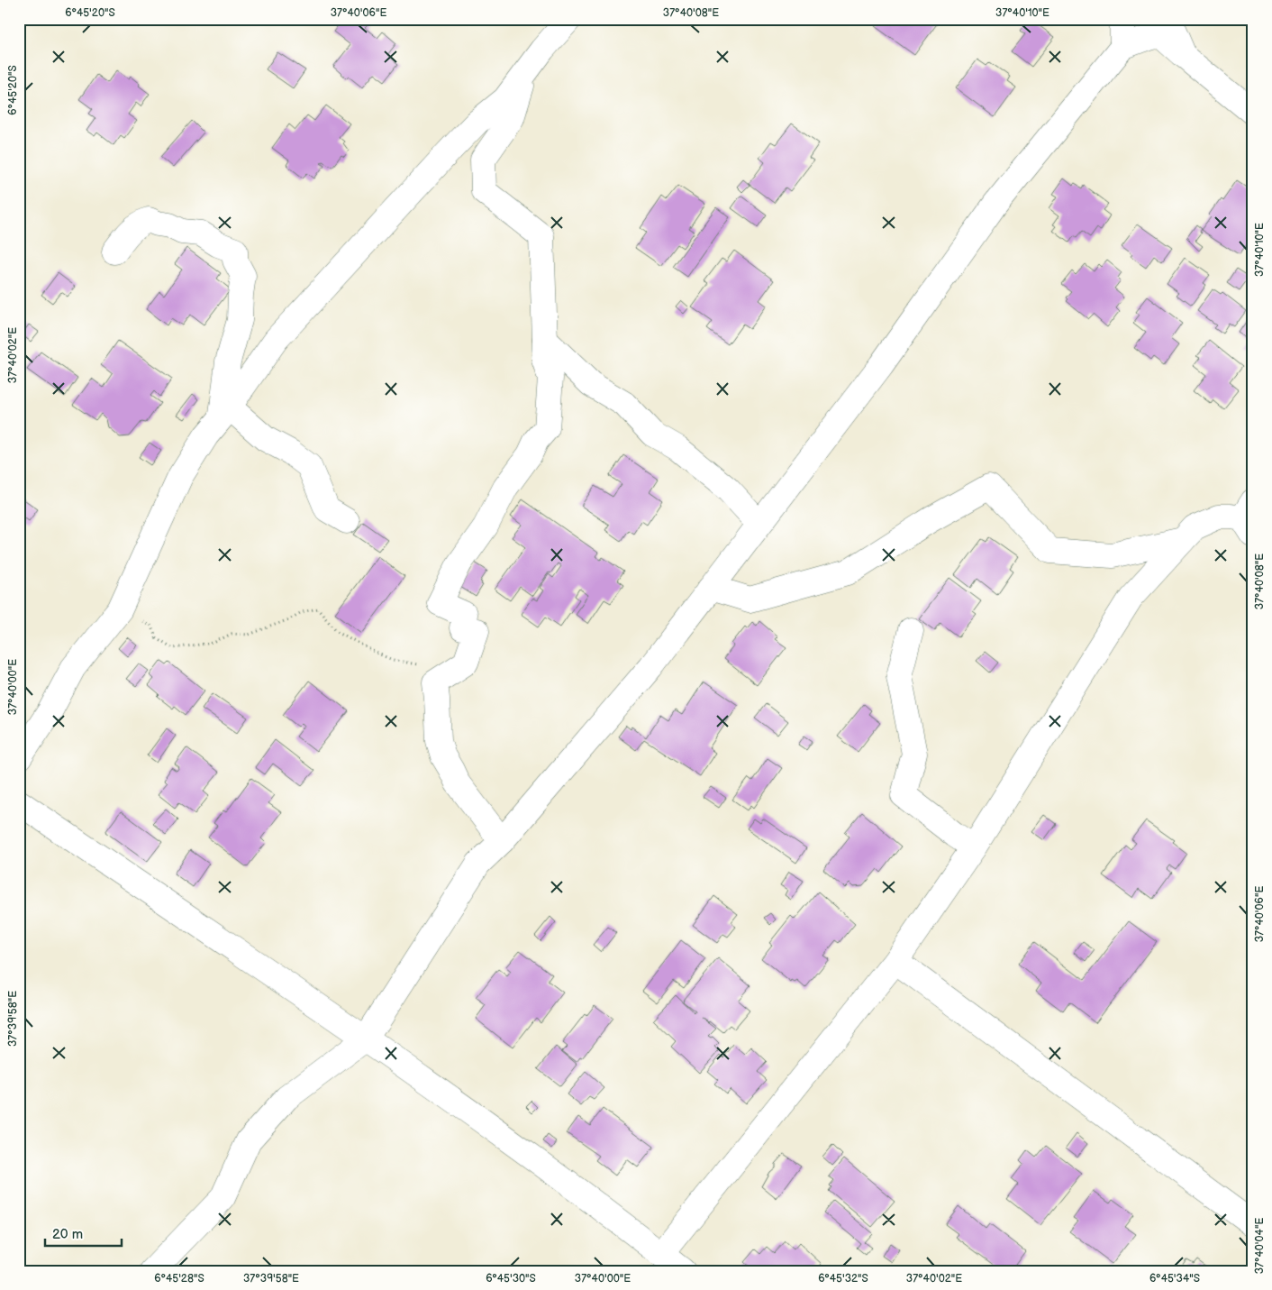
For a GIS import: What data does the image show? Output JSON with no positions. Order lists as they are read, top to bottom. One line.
{"scale_bar":"20 m","coordinates":["6°45'20\"S","37°40'06\"E","37°40'08\"E","37°40'10\"E","37°40'02\"E","37°40'00\"E","37°39'58\"E","37°40'04\"E","6°45'28\"S","6°45'30\"S","6°45'32\"S","6°45'34\"S"]}
